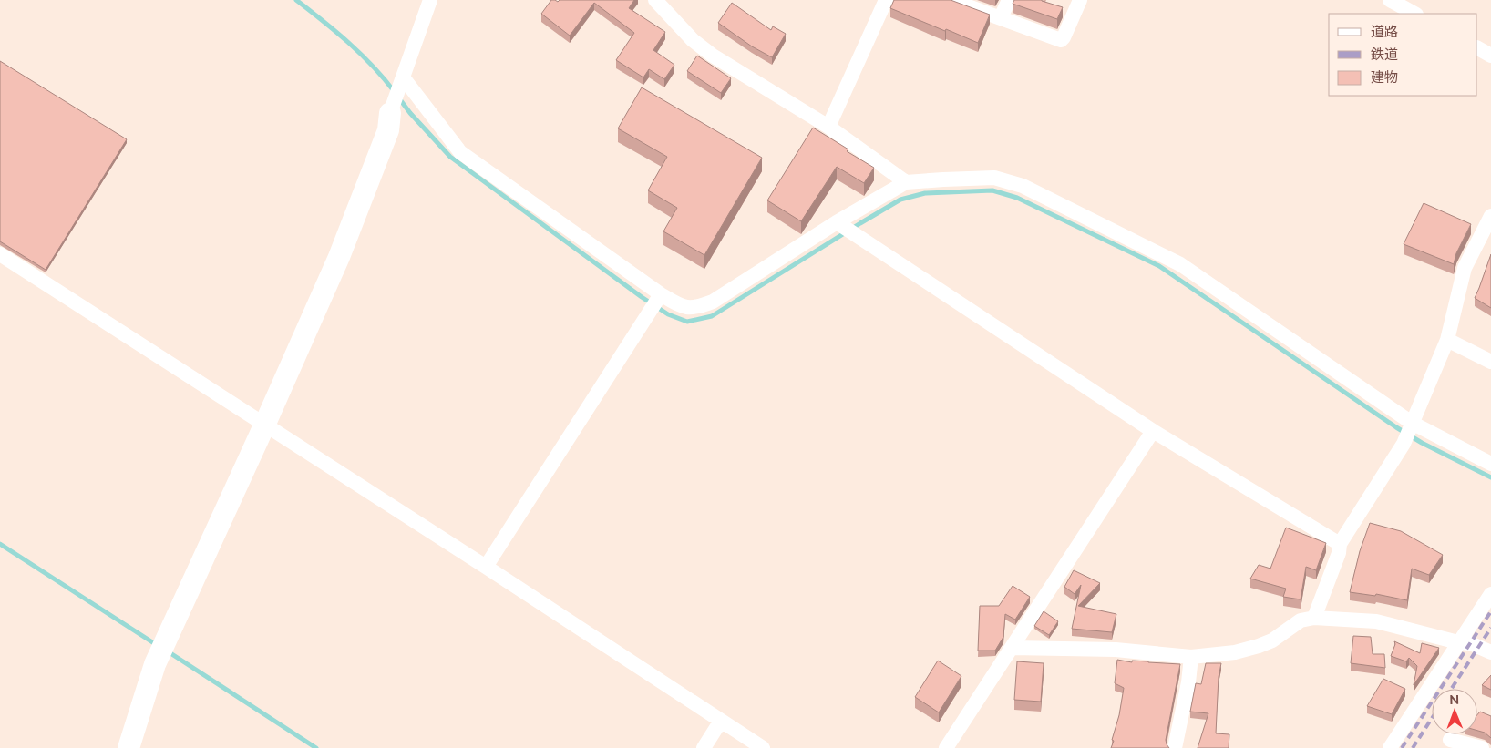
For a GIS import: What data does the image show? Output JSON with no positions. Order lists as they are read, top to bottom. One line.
{"legend":["道路","鉄道","建物"],"north":"top"}
